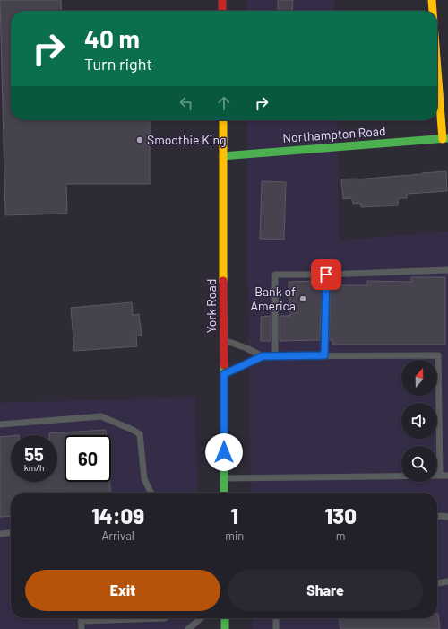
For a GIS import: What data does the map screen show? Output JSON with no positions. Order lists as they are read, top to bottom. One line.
{"streets":{"main road":["Northampton Road","York Road"]},"crossings":[["Northampton Road","York Road"]],"places":["Smoothie King","Bank of America"],"north":"top","page":{"turn":["40 m","Turn right"],"speed":"55 km/h","limit":"60","eta":["14:09","Arrival","1","min","130","m"],"buttons":["Exit","Share"]}}
